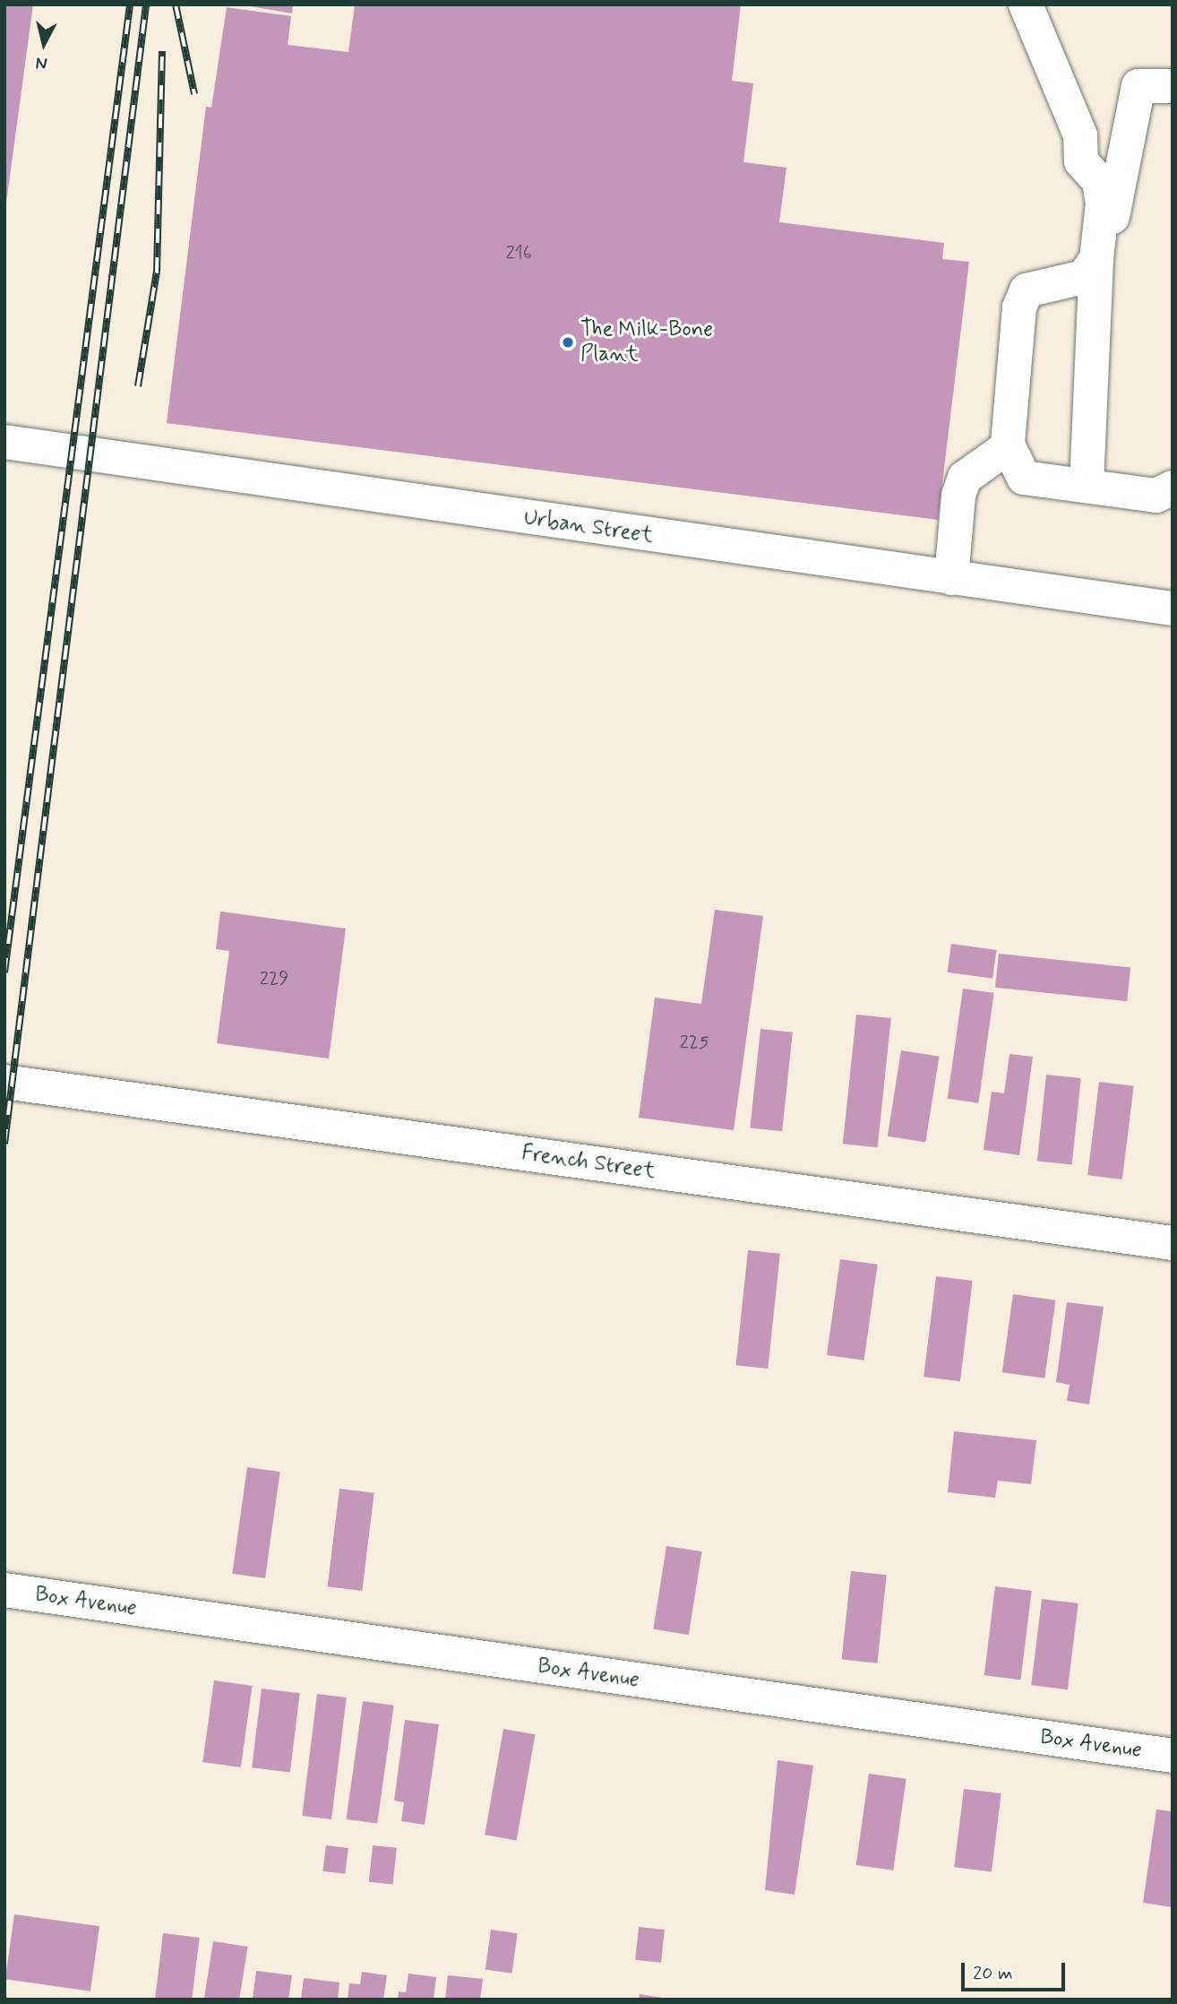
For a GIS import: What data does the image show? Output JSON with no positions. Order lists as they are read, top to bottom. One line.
{"streets":{"street":["Urban Street","French Street","Box Avenue"]},"places":["The Milk-Bone Plant"],"house_numbers":["216","229","225"],"scale_bar":"20 m","north":"bottom"}
